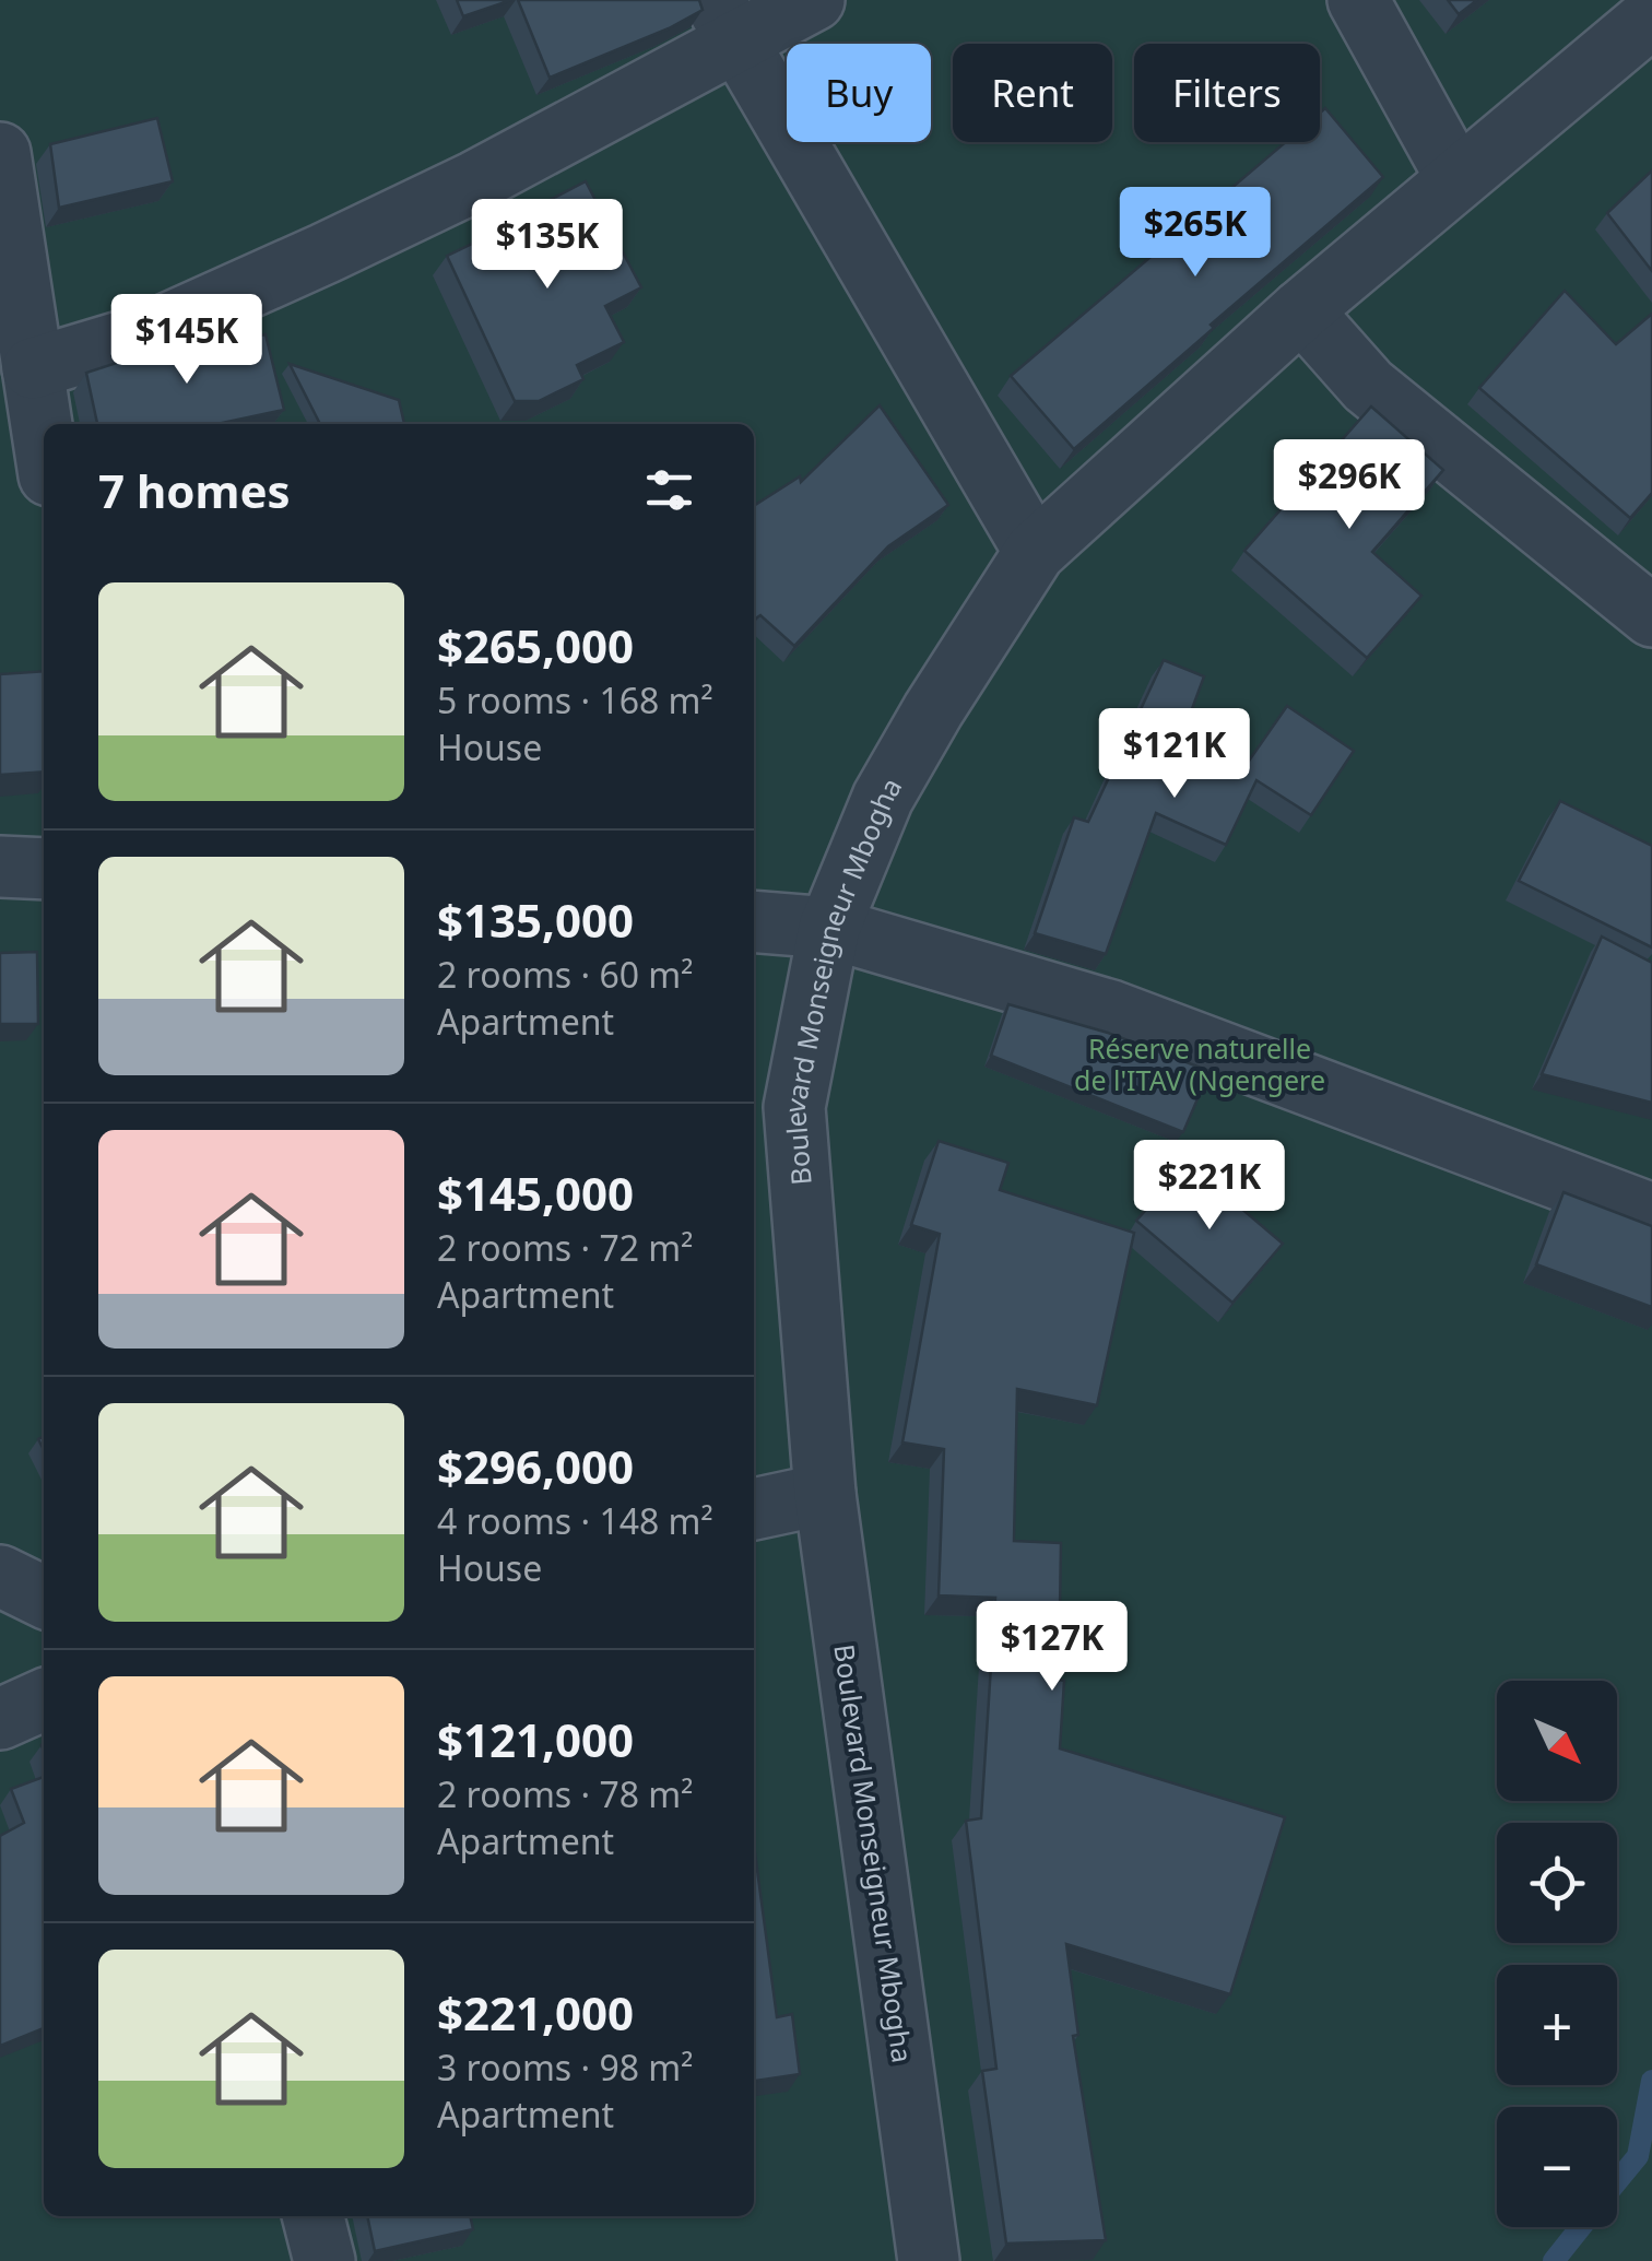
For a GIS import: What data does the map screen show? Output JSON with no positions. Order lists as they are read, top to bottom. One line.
{"streets":{"street":["Boulevard Monseigneur Mbogha"]},"parks":["Réserve naturelle de l'ITAV (Ngengere"],"north":"bottom right","page":{"chip":["Buy","Rent","Filters"],"price":["$265K","$135K","$145K","$296K","$121K","$221K","$127K"],"heading":"7 homes","list":[{"name":"$265,000","note":"5 rooms · 168 m² · House"},{"name":"$135,000","note":"2 rooms · 60 m² · Apartment"},{"name":"$145,000","note":"2 rooms · 72 m² · Apartment"},{"name":"$296,000","note":"4 rooms · 148 m² · House"},{"name":"$121,000","note":"2 rooms · 78 m² · Apartment"},{"name":"$221,000","note":"3 rooms · 98 m² · Apartment"}],"map_buttons":["+","−"]}}
